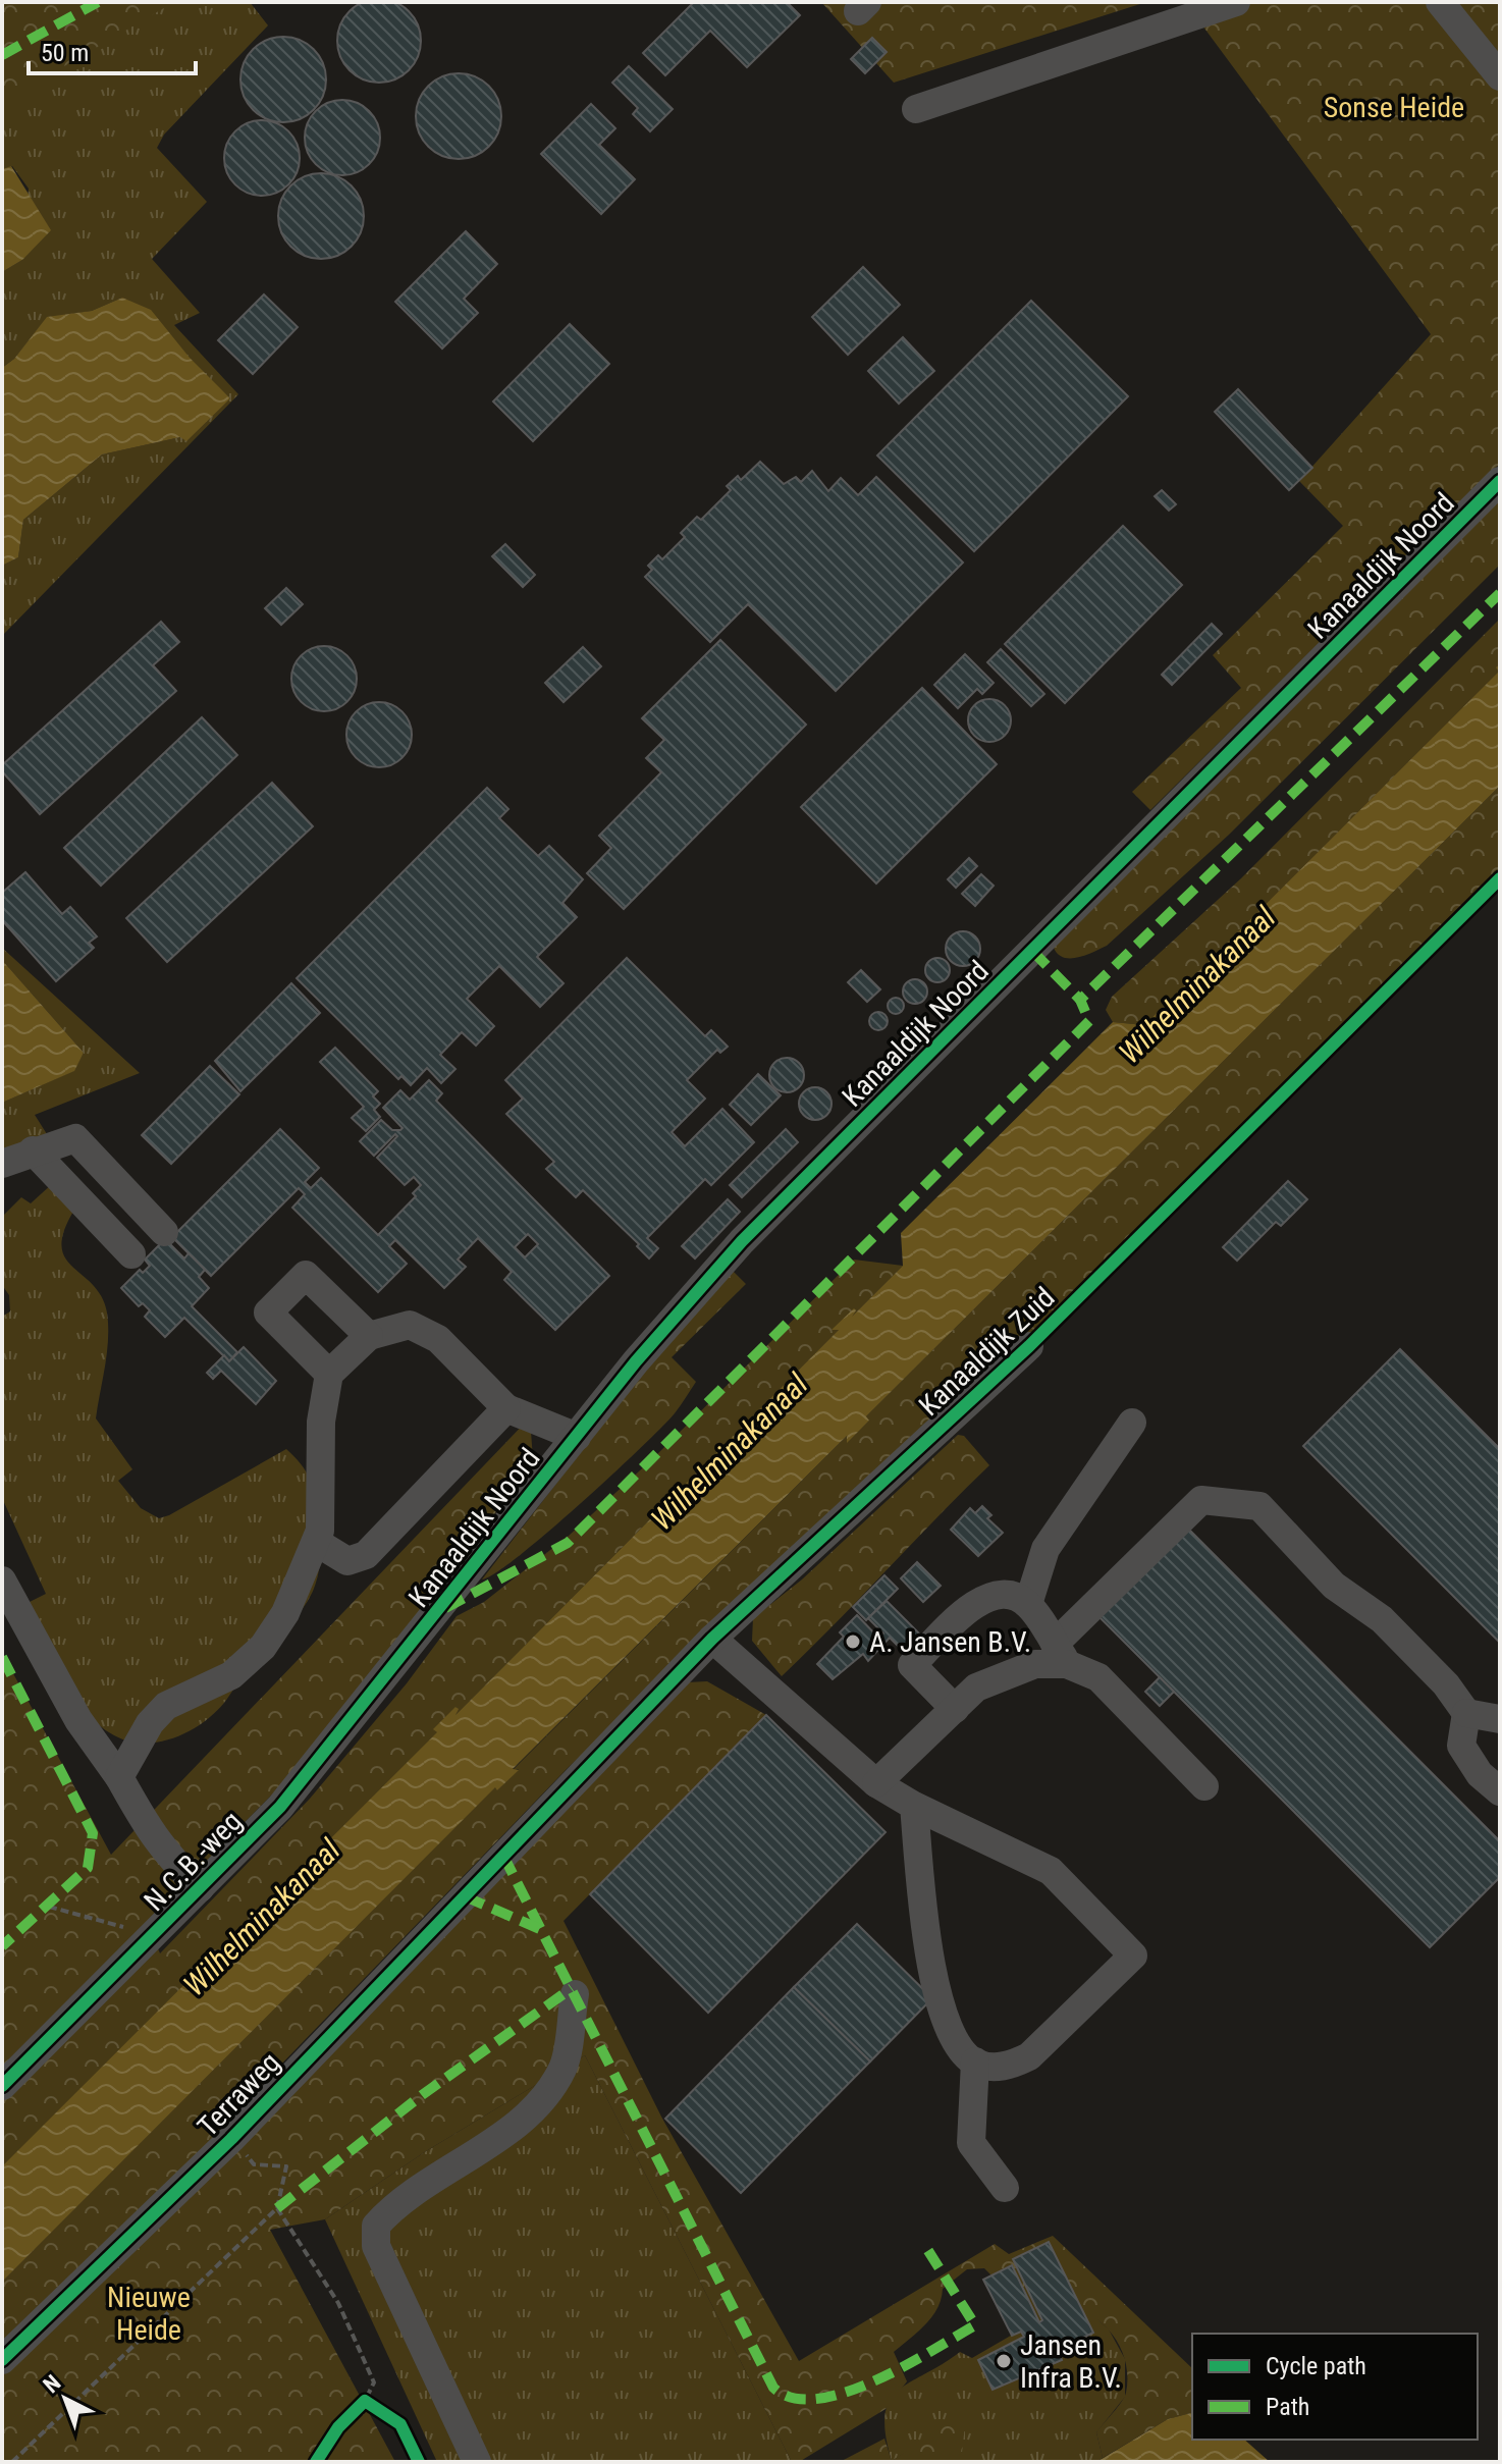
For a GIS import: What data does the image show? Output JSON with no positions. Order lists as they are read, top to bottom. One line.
{"streets":{"street":["Kanaaldijk Noord","Kanaaldijk Zuid","N.C.B.-weg","Terraweg"]},"crossings":[["Kanaaldijk Noord","N.C.B.-weg"],["Kanaaldijk Zuid","Terraweg"]],"water":["Wilhelminakanaal"],"parks":["Sonse Heide","Nieuwe Heide"],"places":["A. Jansen B.V.","Jansen Infra B.V."],"legend":["Cycle path","Path"],"scale_bar":"50 m","north":"top left"}
